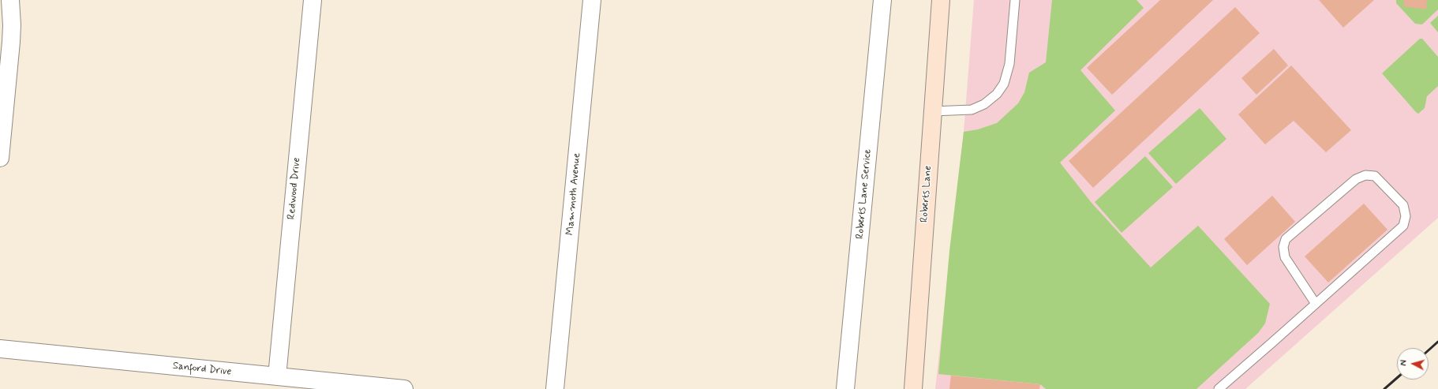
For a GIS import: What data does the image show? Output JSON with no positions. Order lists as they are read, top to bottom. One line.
{"streets":{"main road":["Roberts Lane"],"street":["Redwood Drive","Mammoth Avenue","Roberts Lane Service","Sanford Drive"]},"crossings":[["Redwood Drive","Sanford Drive"]],"north":"left"}
